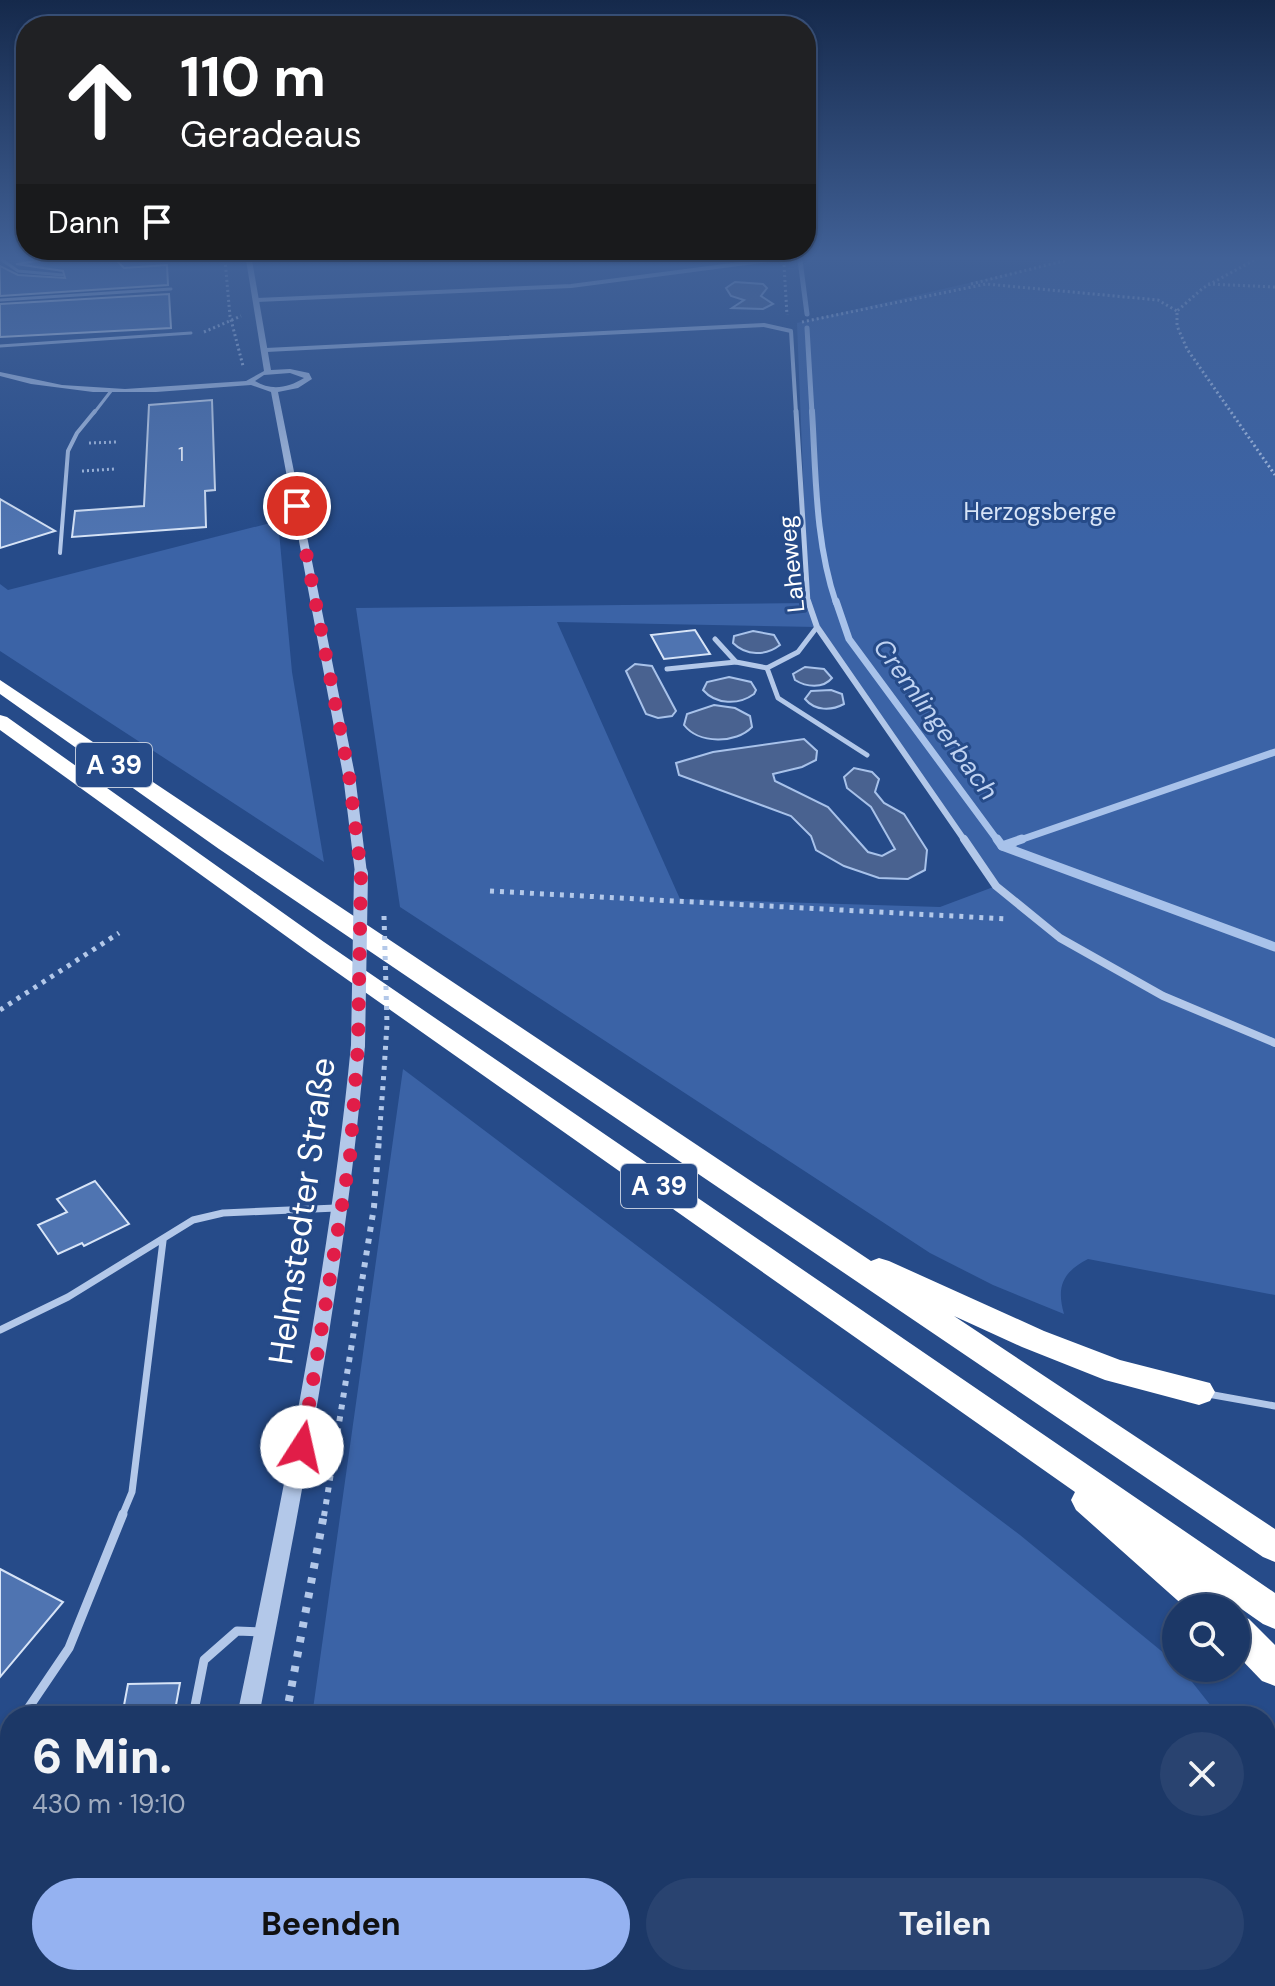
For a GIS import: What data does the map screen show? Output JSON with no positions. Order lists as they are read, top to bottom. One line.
{"streets":{"highway":["A 39"],"street":["Laheweg","Helmstedter Straße"]},"water":["Cremlingerbach"],"parks":["Herzogsberge"],"house_numbers":["1"],"page":{"turn":["110 m","Geradeaus"],"then":"Dann","heading":["6 Min.","430 m · 19:10"],"buttons":["Beenden","Teilen"]}}
